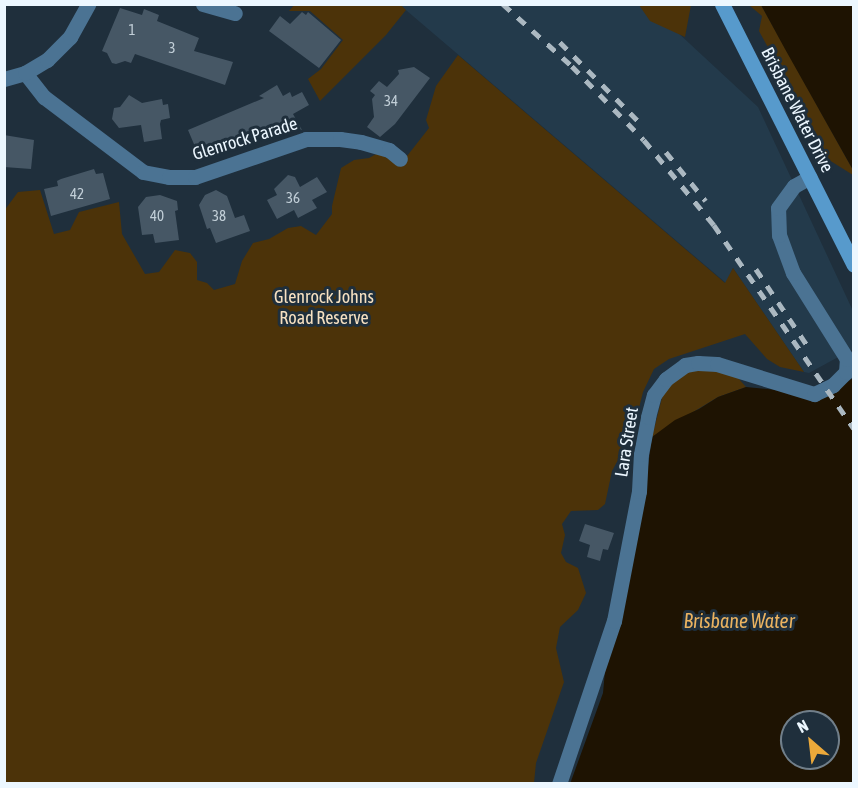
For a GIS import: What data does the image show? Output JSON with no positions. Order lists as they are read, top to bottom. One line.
{"streets":{"main road":["Brisbane Water Drive"],"street":["Glenrock Parade","Lara Street"]},"crossings":[["Brisbane Water Drive","Lara Street"]],"water":["Brisbane Water"],"parks":["Glenrock Johns Road Reserve"],"house_numbers":["1","3","34","42","36","40","38"],"north":"top left"}
